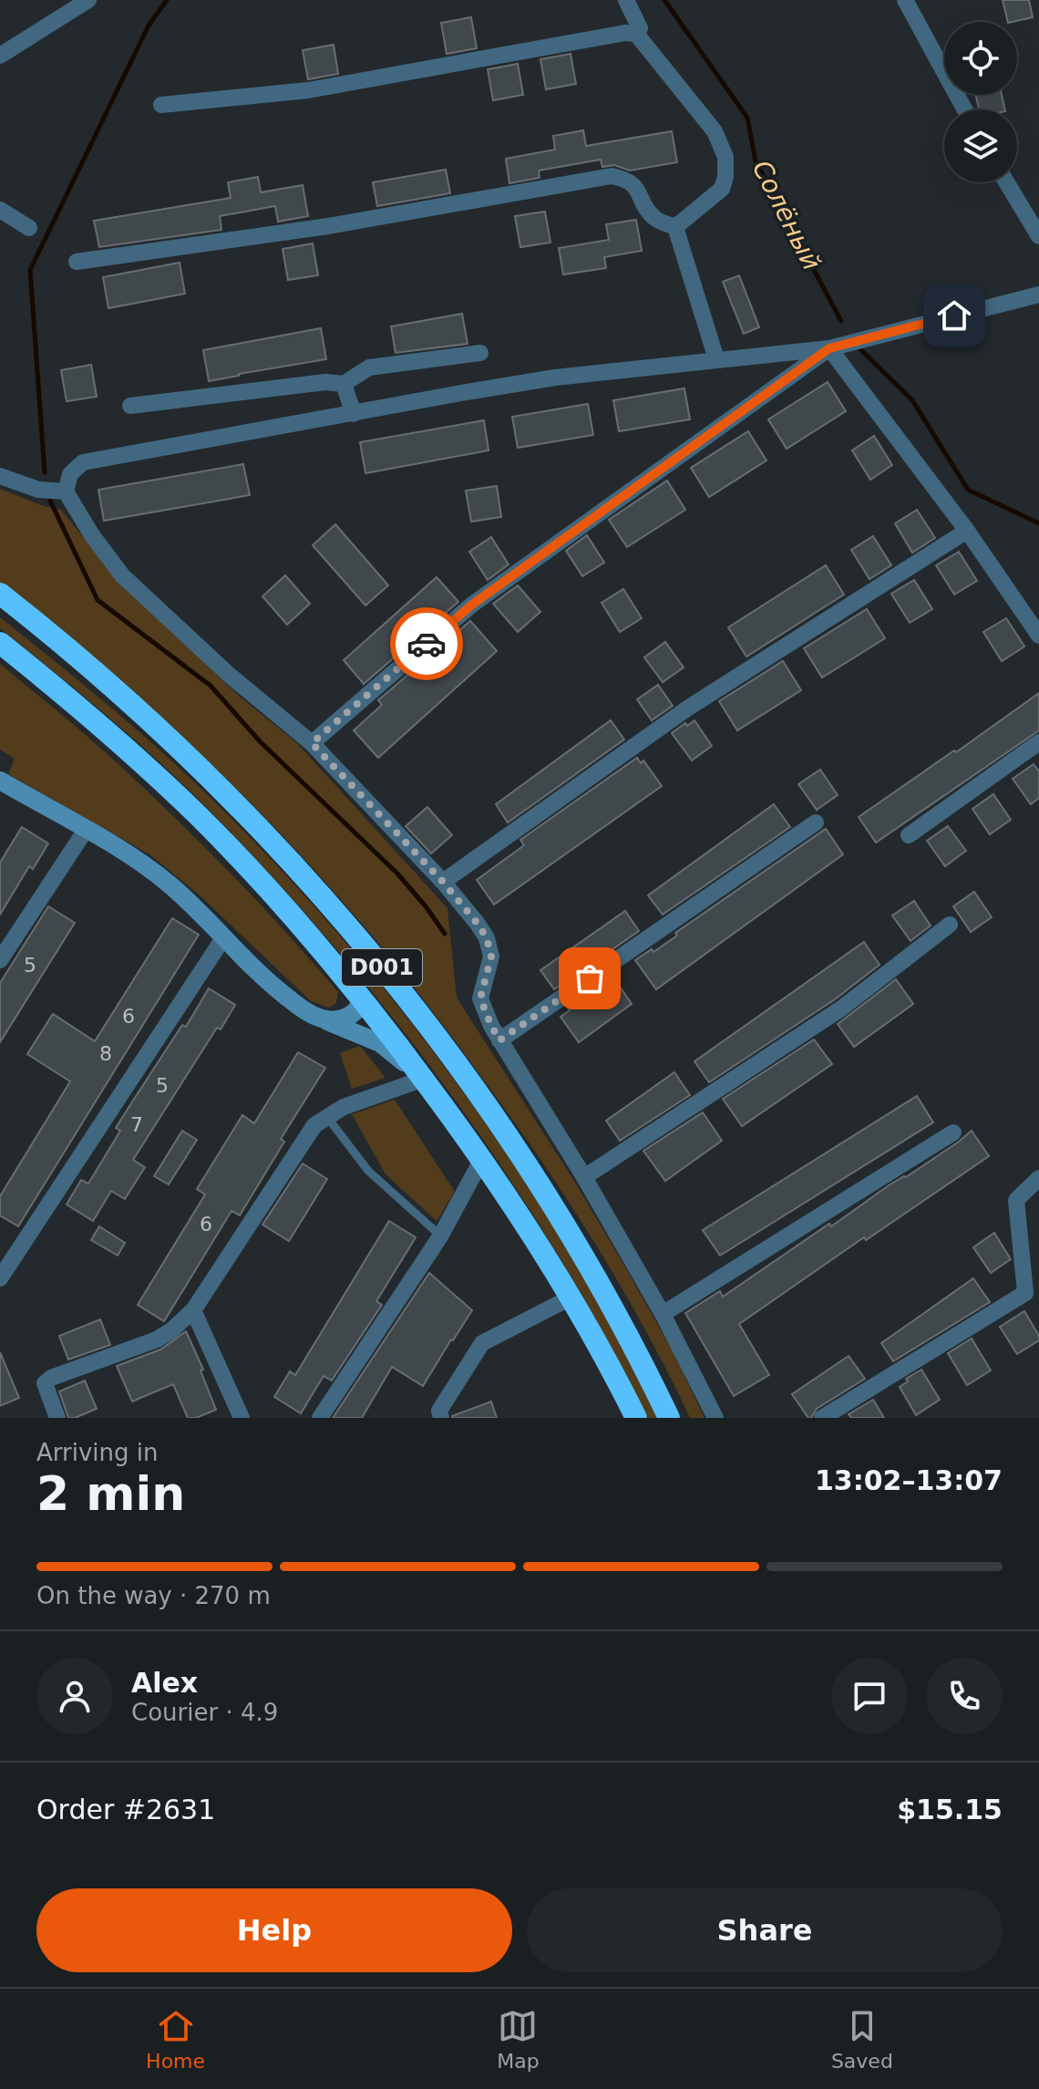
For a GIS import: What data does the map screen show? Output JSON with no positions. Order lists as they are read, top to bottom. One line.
{"streets":{"highway":["D001"]},"water":["Солёный"],"house_numbers":["5","6","8","5","7","6"],"page":{"heading":["2 min","Arriving in","13:02–13:07"],"panel":["Alex","Courier · 4.9","Order #2631","$15.15"],"bar":"On the way · 270 m","buttons":["Help","Share"],"tabs":["Home","Map","Saved"]}}
